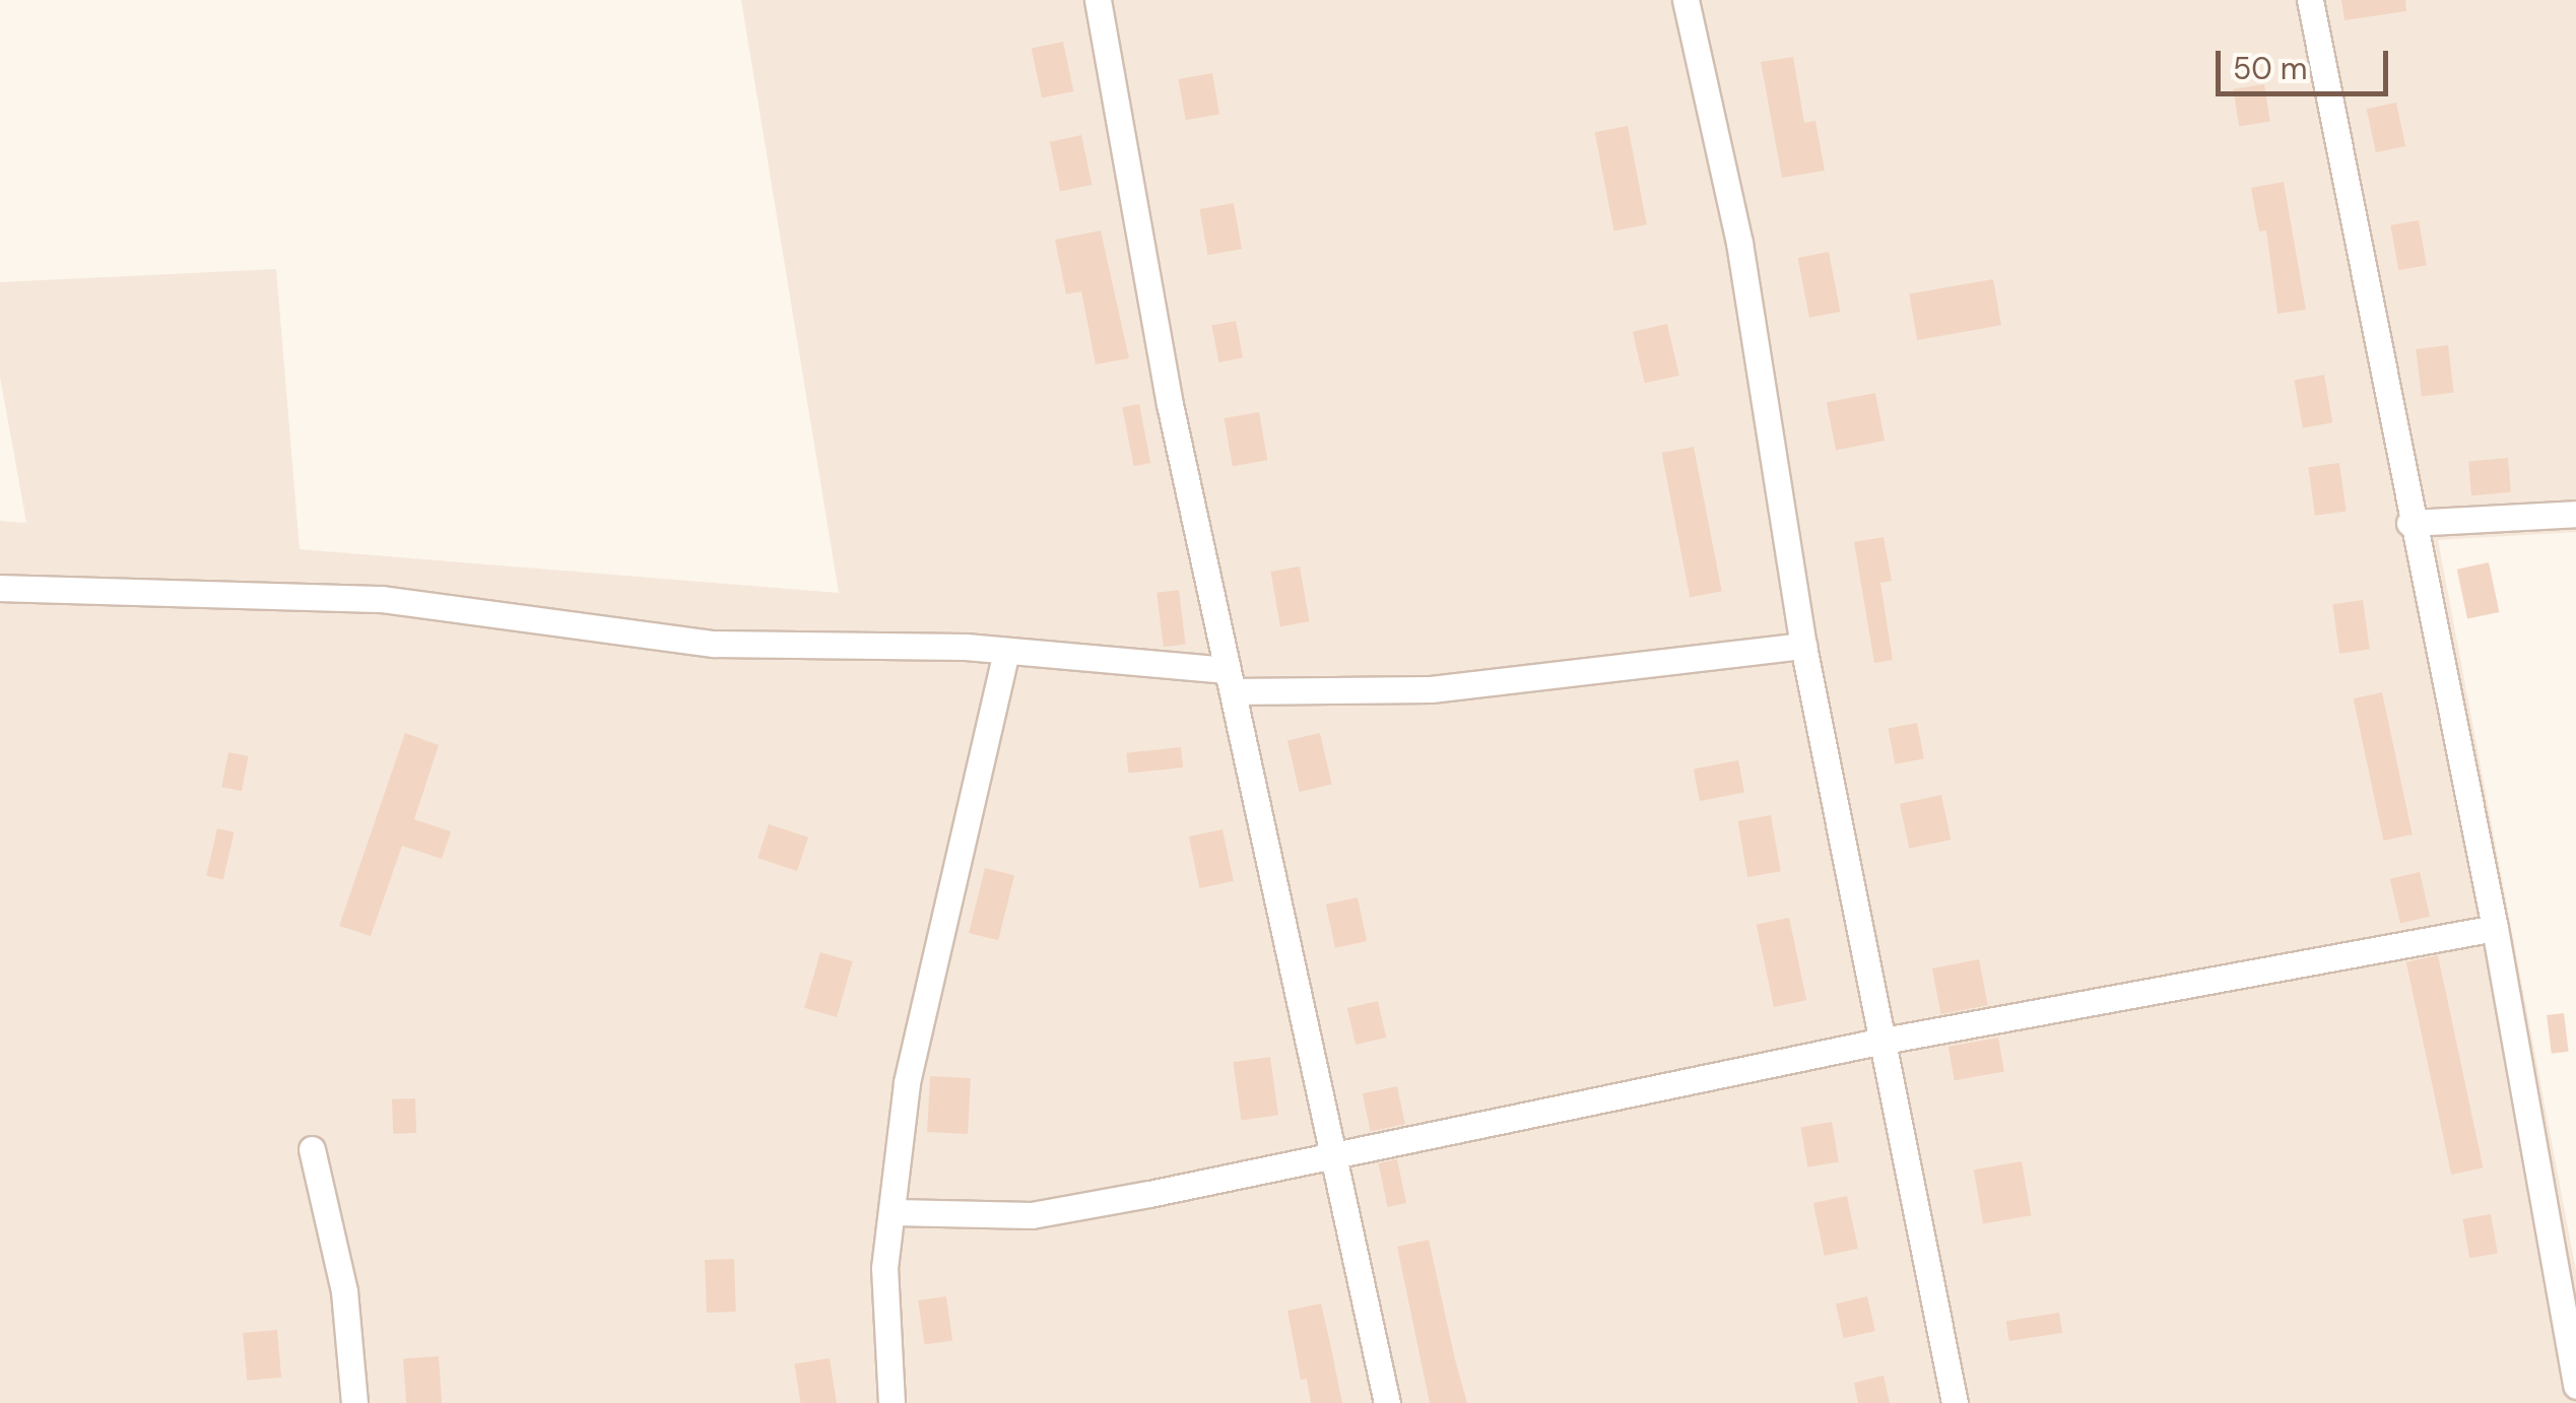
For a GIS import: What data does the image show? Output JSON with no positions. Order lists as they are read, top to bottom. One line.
{"scale_bar":"50 m"}
